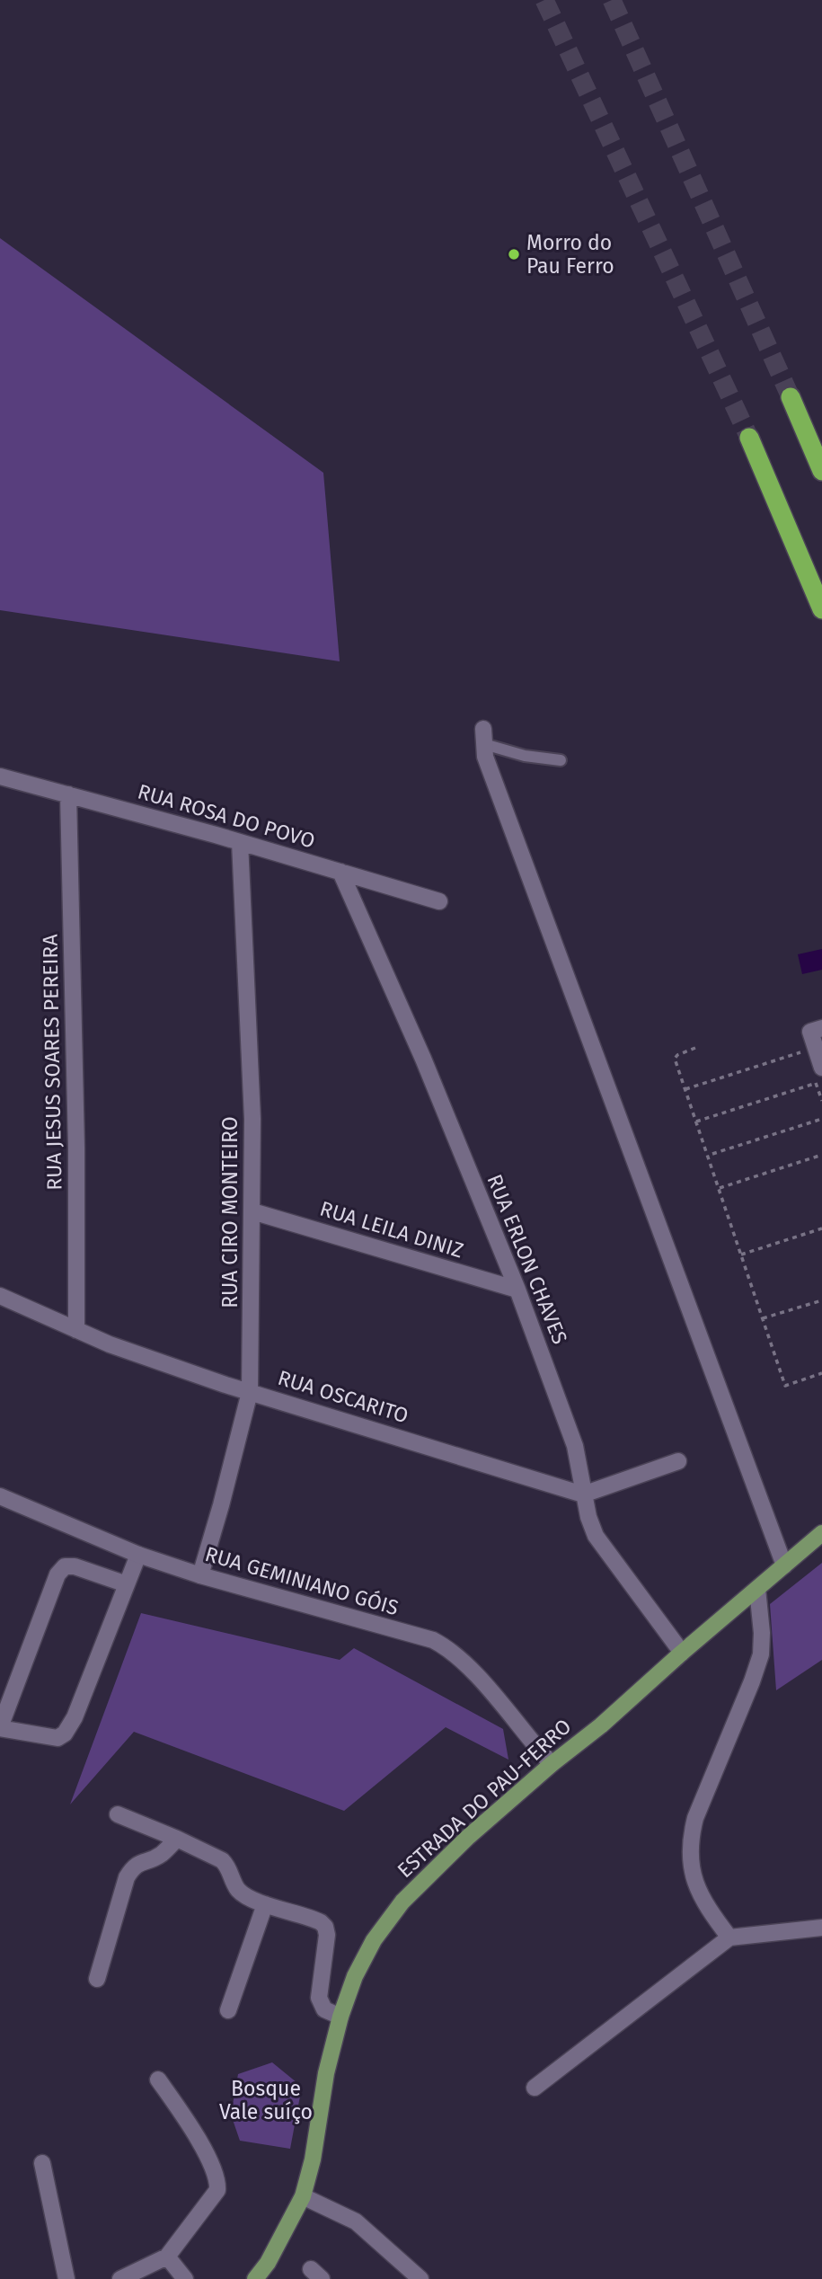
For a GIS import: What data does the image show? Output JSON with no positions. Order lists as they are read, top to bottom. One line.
{"streets":{"main road":["ESTRADA DO PAU-FERRO"],"street":["RUA ROSA DO POVO","RUA JESUS SOARES PEREIRA","RUA CIRO MONTEIRO","RUA LEILA DINIZ","RUA ERLON CHAVES","RUA OSCARITO","RUA GEMINIANO GÓIS"]},"crossings":[["RUA ROSA DO POVO","RUA JESUS SOARES PEREIRA"],["RUA ROSA DO POVO","RUA CIRO MONTEIRO"],["RUA ROSA DO POVO","RUA ERLON CHAVES"],["RUA JESUS SOARES PEREIRA","RUA OSCARITO"],["RUA CIRO MONTEIRO","RUA LEILA DINIZ"],["RUA CIRO MONTEIRO","RUA OSCARITO"],["RUA CIRO MONTEIRO","RUA GEMINIANO GÓIS"],["RUA LEILA DINIZ","RUA ERLON CHAVES"],["RUA ERLON CHAVES","RUA OSCARITO"],["RUA ERLON CHAVES","ESTRADA DO PAU-FERRO"],["RUA GEMINIANO GÓIS","ESTRADA DO PAU-FERRO"]],"parks":["Bosque Vale suíço"],"places":["Morro do Pau Ferro"]}
